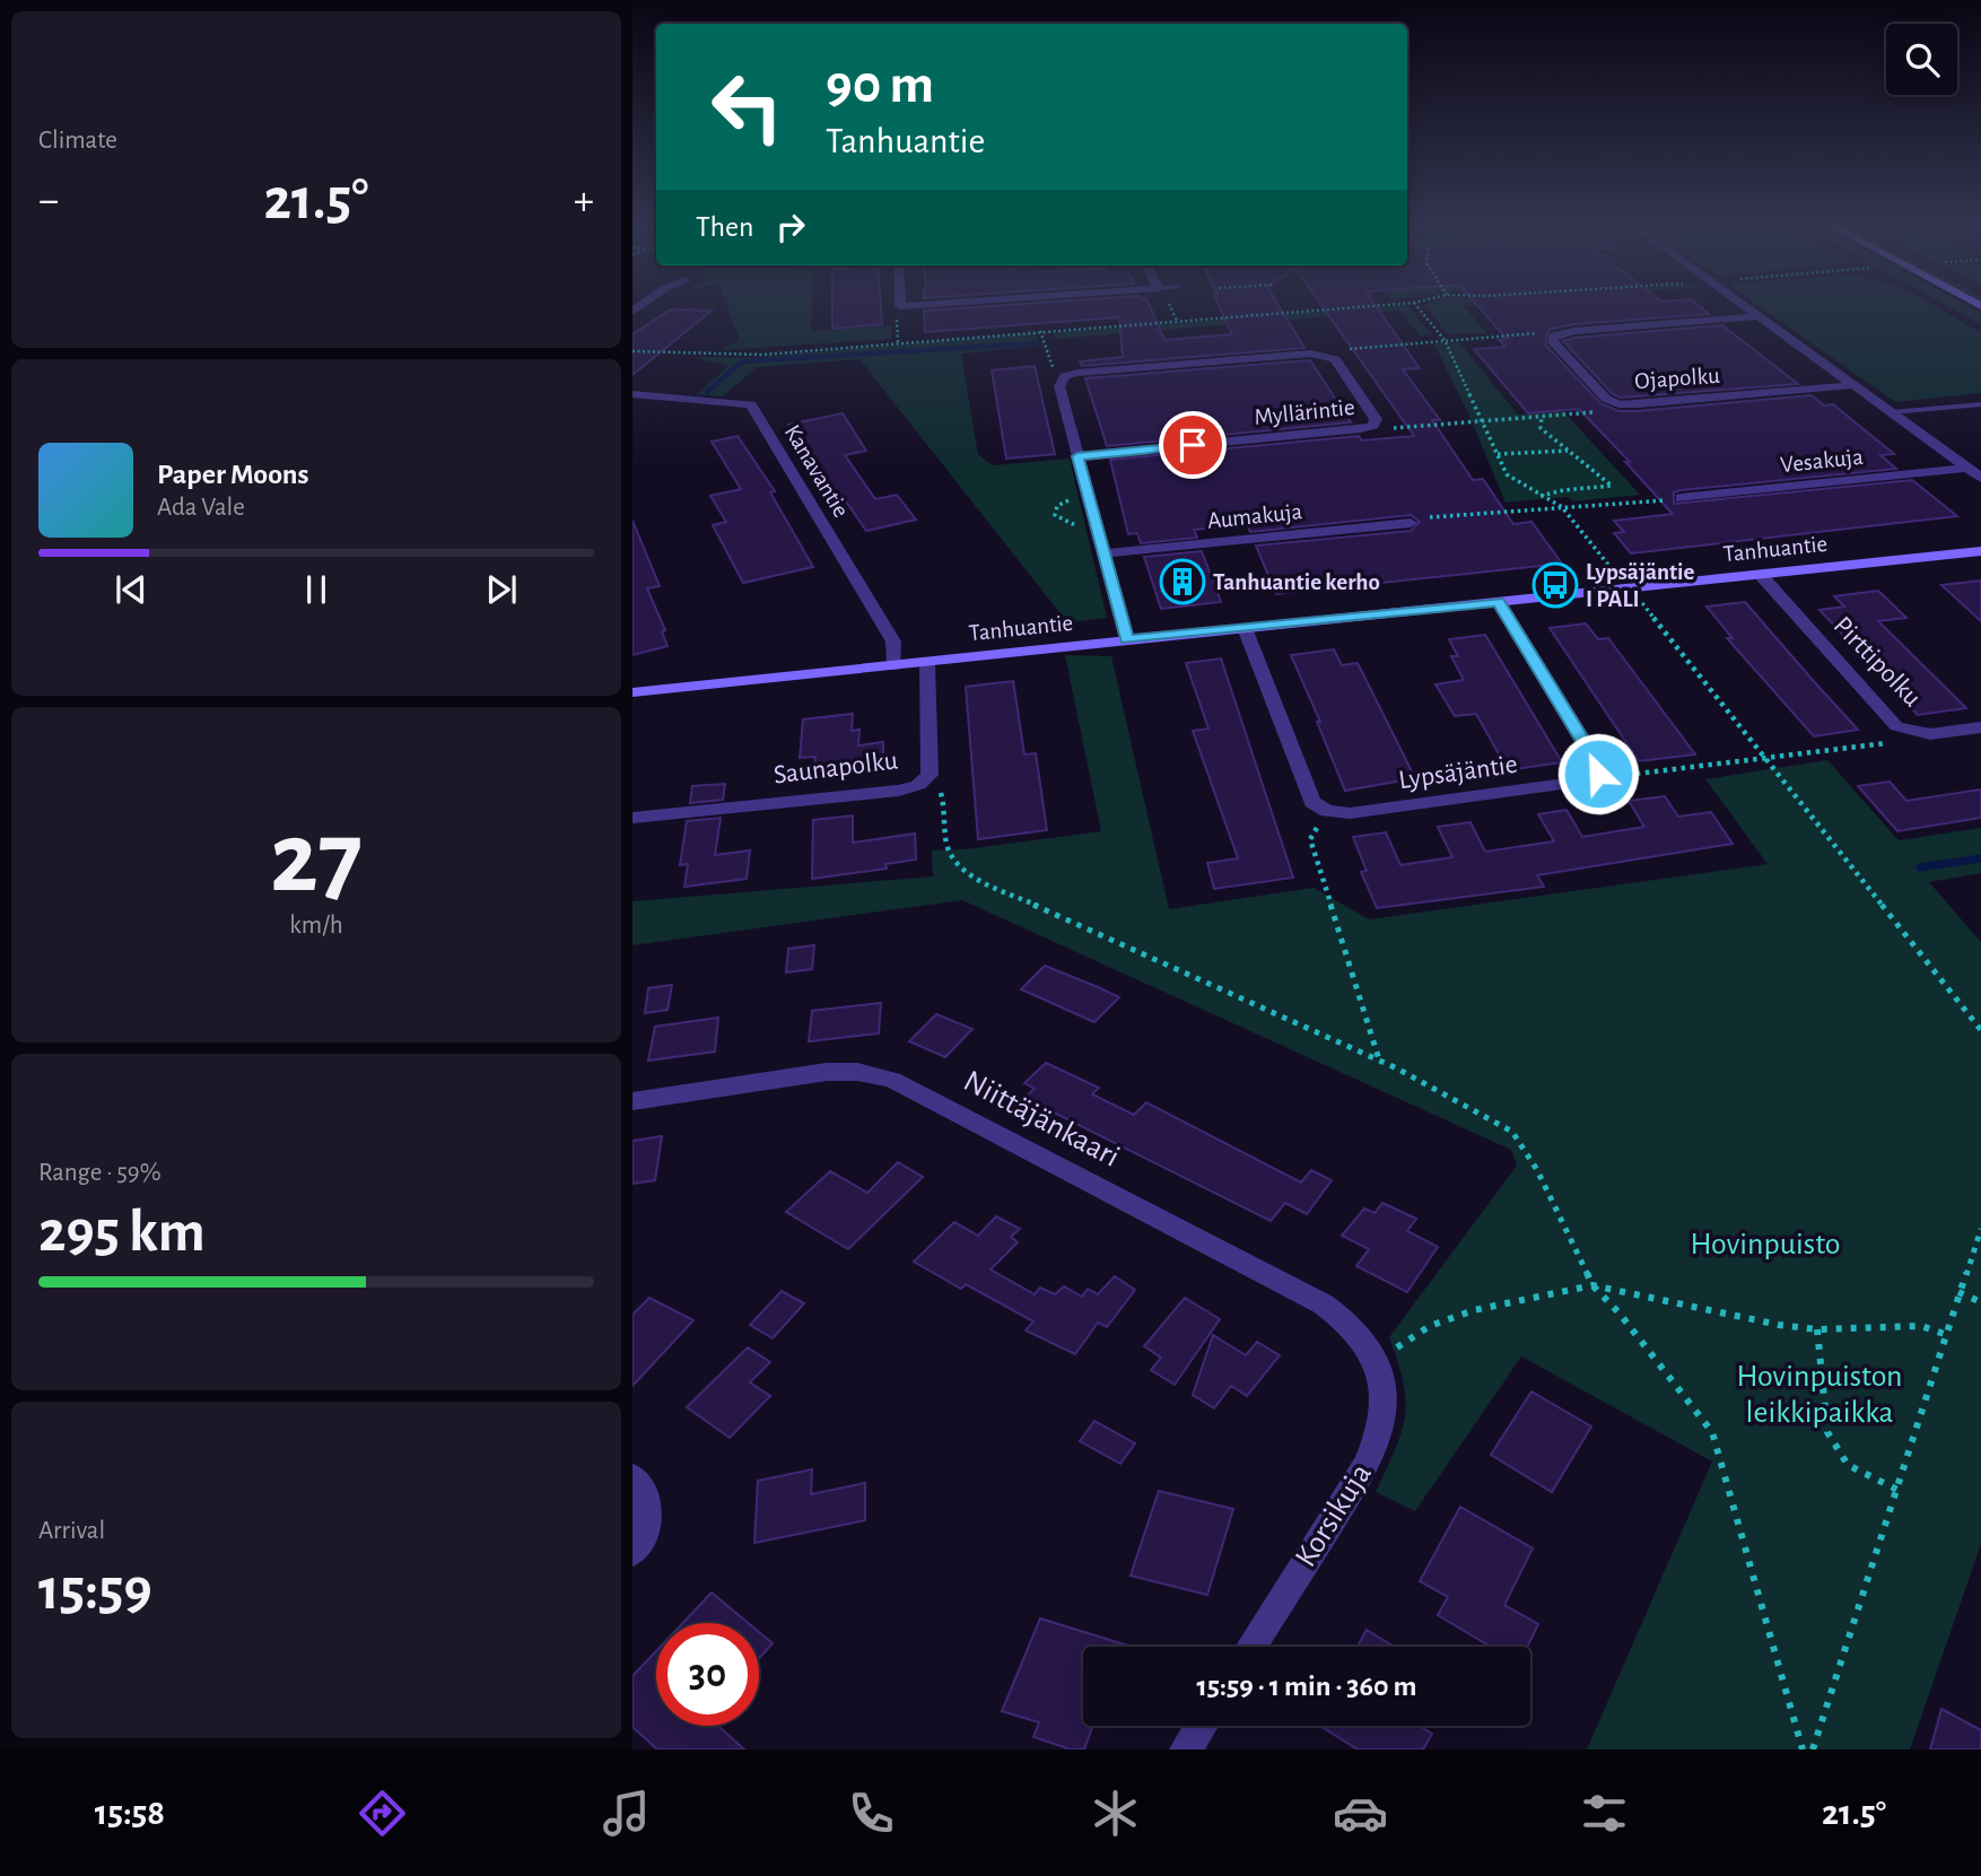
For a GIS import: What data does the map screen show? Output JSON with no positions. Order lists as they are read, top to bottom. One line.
{"streets":{"street":["Ojapolku","Myllärintie","Vesakuja","Kanavantie","Aumakuja","Tanhuantie","Pirttipolku","Saunapolku","Lypsäjäntie","Niittäjänkaari","Korsikuja"]},"crossings":[["Kanavantie","Tanhuantie"],["Tanhuantie","Pirttipolku"],["Tanhuantie","Saunapolku"],["Niittäjänkaari","Korsikuja"]],"parks":["Hovinpuisto","Hovinpuiston leikkipaikka"],"places":{"building":["Tanhuantie kerho"],"bus stop":["Lypsäjäntie I PALI"]},"page":{"tile":["Climate",["27","km/h"],["Range · 59%","295 km"],["Arrival","15:59"]],"turn":["90 m","Tanhuantie"],"heat":["−","21.5°","+"],"then":"Then","song":["Paper Moons","Ada Vale"],"limit":"30","trip":"15:59 · 1 min · 360 m","tabs":["15:58","21.5°"]}}
